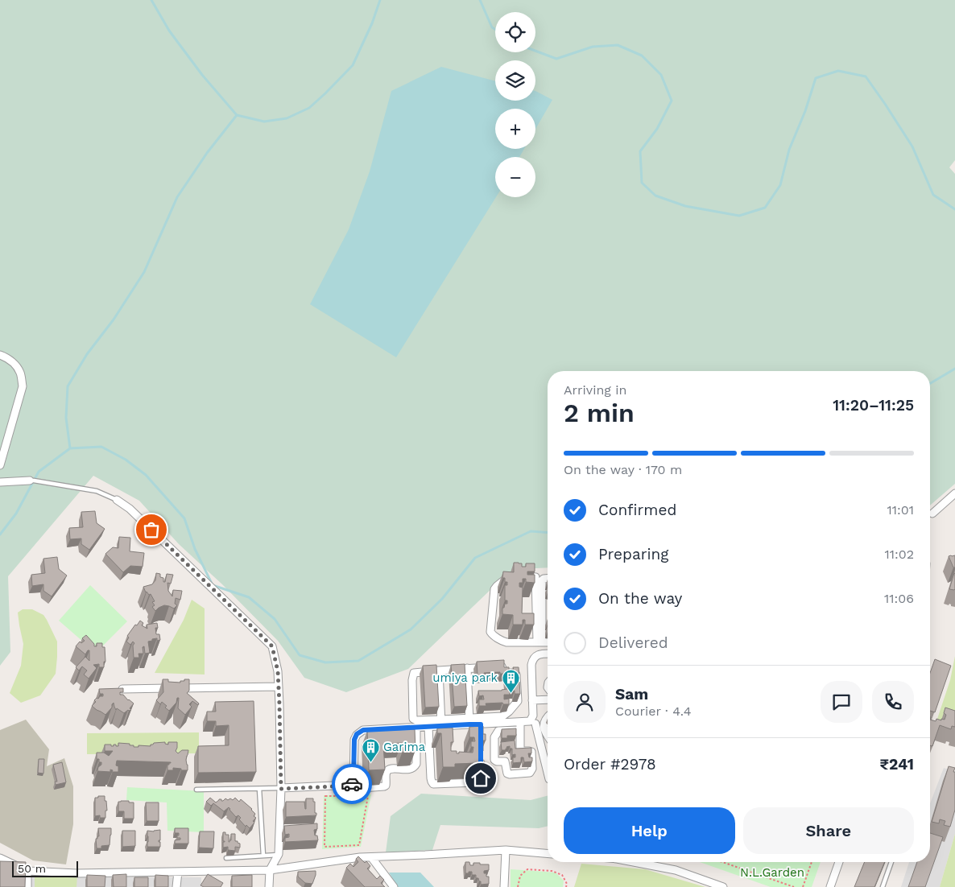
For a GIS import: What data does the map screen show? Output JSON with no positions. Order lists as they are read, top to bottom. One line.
{"parks":["N.L.Garden"],"places":{"building":["umiya park","Garima"]},"scale_bar":"50 m","page":{"map_buttons":["+","−"],"heading":["2 min","Arriving in","11:20–11:25"],"panel":["Sam","Courier · 4.4","Order #2978","₹241"],"bar":"On the way · 170 m","list":[["Confirmed","11:01"],["Preparing","11:02"],["On the way","11:06"],"Delivered"],"buttons":["Help","Share"],"scale":"50 m"}}
